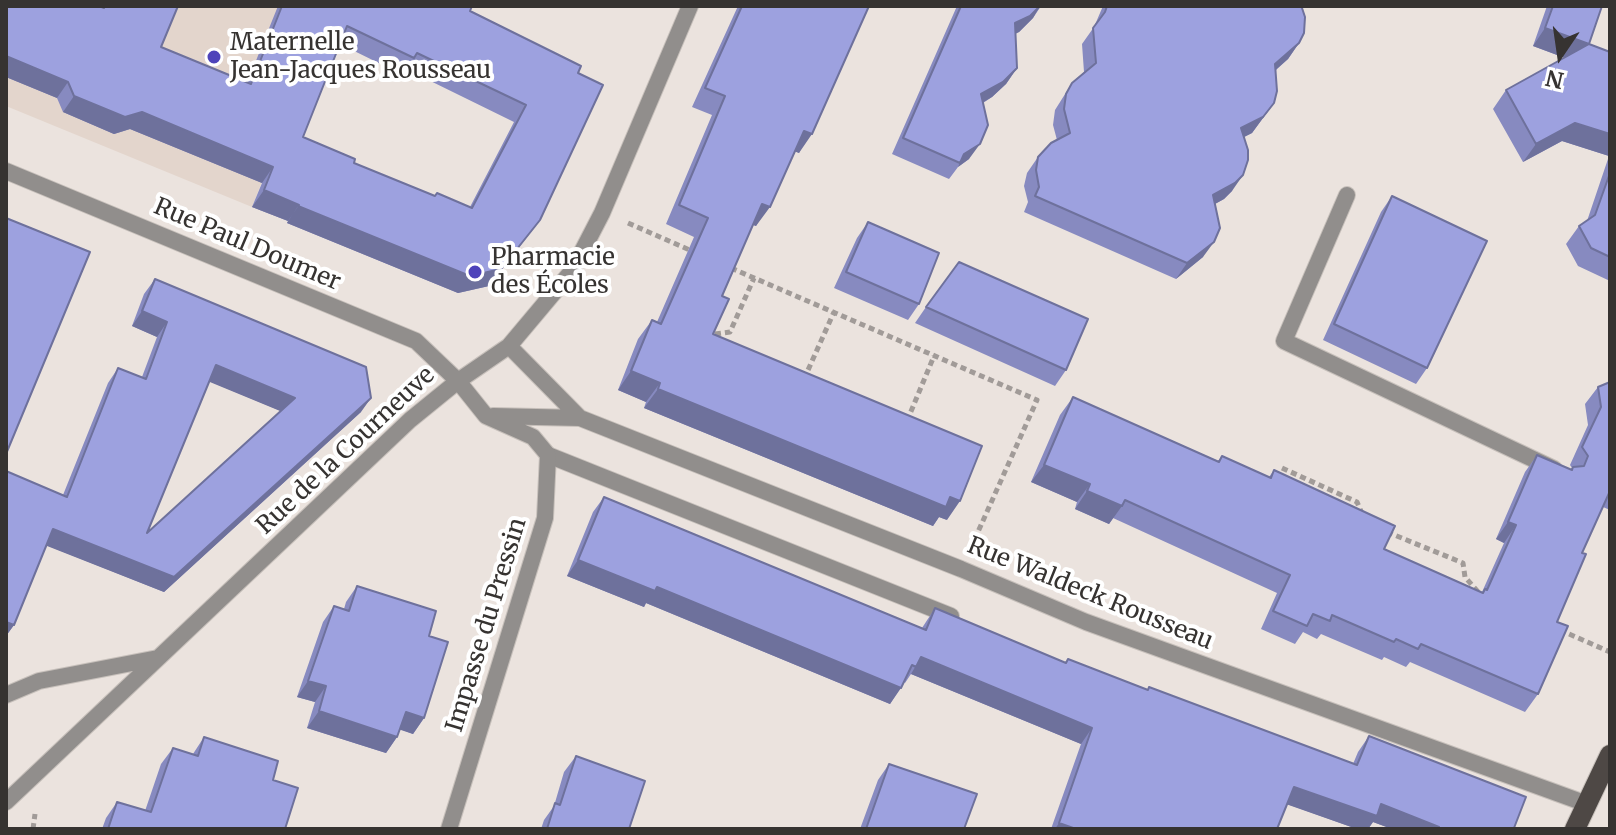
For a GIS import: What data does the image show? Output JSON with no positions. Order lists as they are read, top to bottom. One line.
{"streets":{"street":["Rue Paul Doumer","Rue de la Courneuve","Rue Waldeck Rousseau","Impasse du Pressin"]},"crossings":[["Rue Paul Doumer","Rue de la Courneuve"],["Rue de la Courneuve","Rue Waldeck Rousseau"]],"places":["Maternelle Jean-Jacques Rousseau","Pharmacie des Écoles"],"north":"bottom"}
